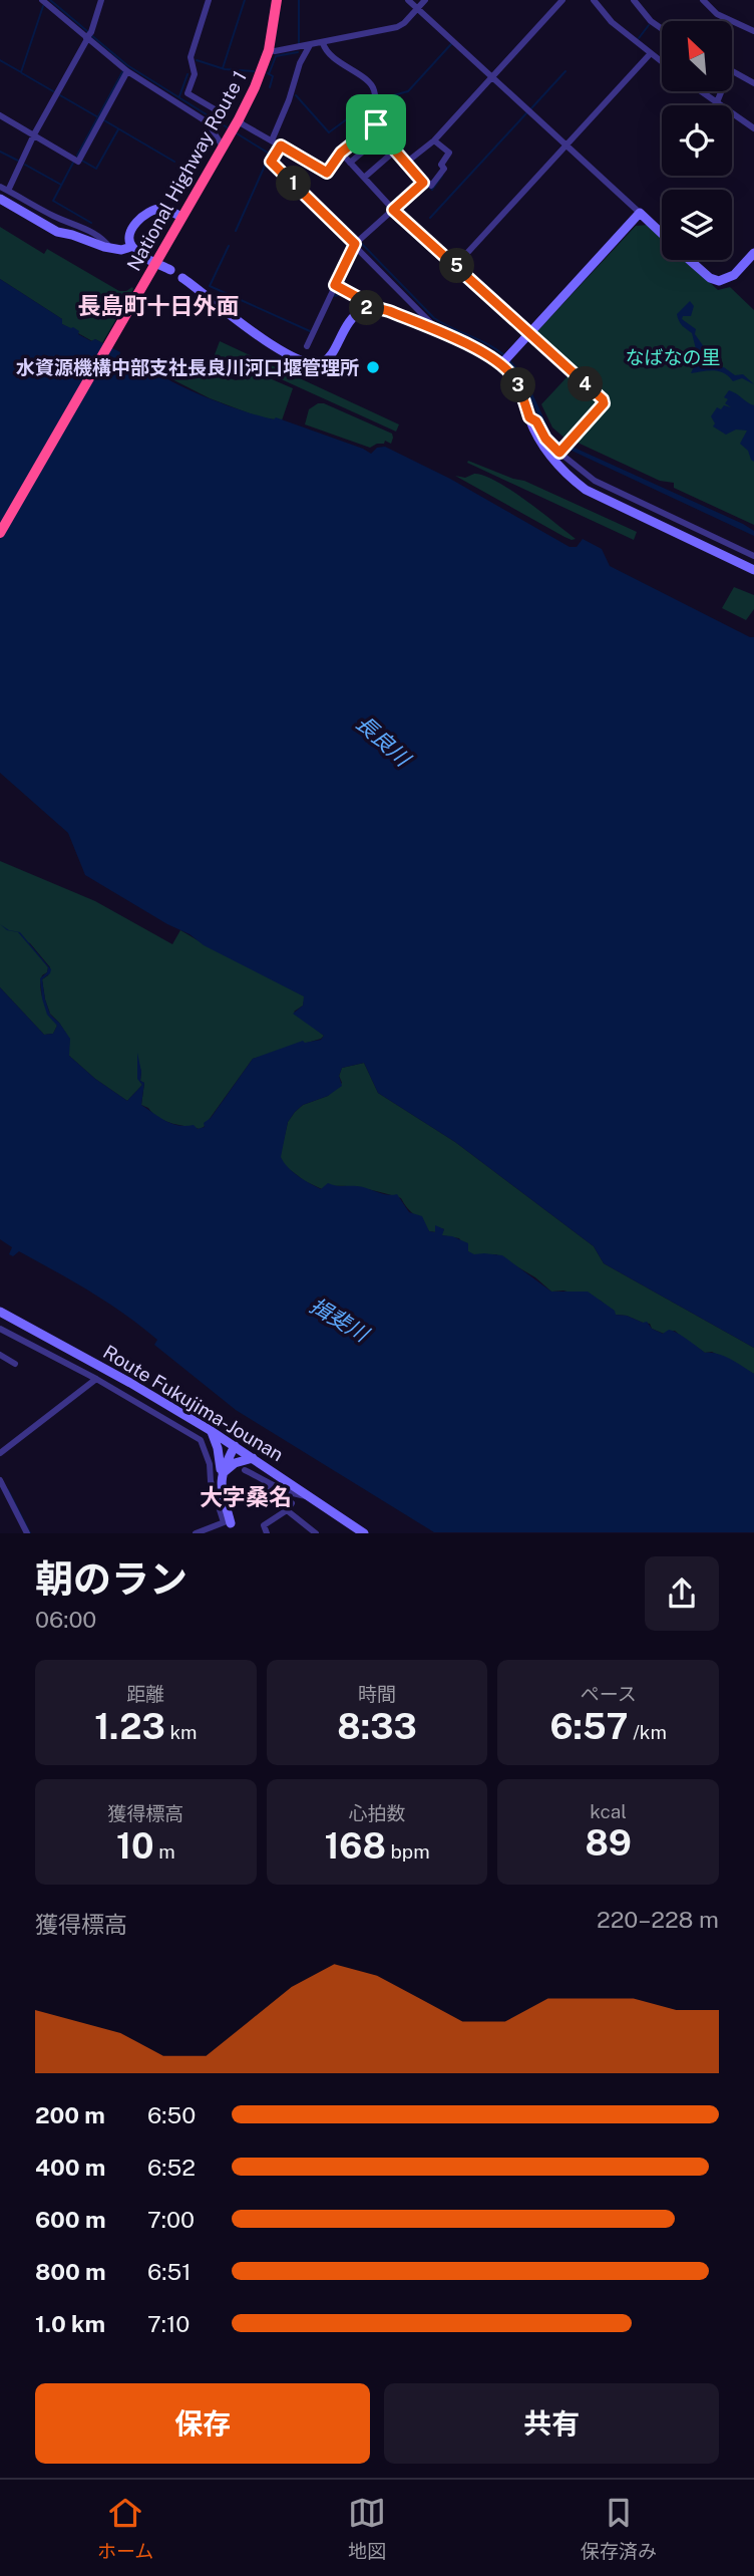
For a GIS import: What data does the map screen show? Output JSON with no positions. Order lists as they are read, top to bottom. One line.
{"streets":{"highway":["National Highway Route 1"],"street":["Route Fukujima-Jounan"]},"districts":["長島町十日外面","大字桑名"],"water":["長良川","揖斐川"],"parks":["なばなの里"],"places":["水資源機構中部支社長良川河口堰管理所"],"north":"top left","page":{"pins":["1","5","2","4","3"],"heading":["朝のラン","06:00"],"stats":[["距離","1.23 km"],["時間","8:33"],["ペース","6:57 /km"],["獲得標高","10 m"],["心拍数","168 bpm"],["kcal","89"]],"chart":["獲得標高","220–228 m"],"list":[{"name":"200 m","note":"6:50"},{"name":"400 m","note":"6:52"},{"name":"600 m","note":"7:00"},{"name":"800 m","note":"6:51"},{"name":"1.0 km","note":"7:10"}],"buttons":["保存","共有"],"tabs":["ホーム","地図","保存済み"]}}
